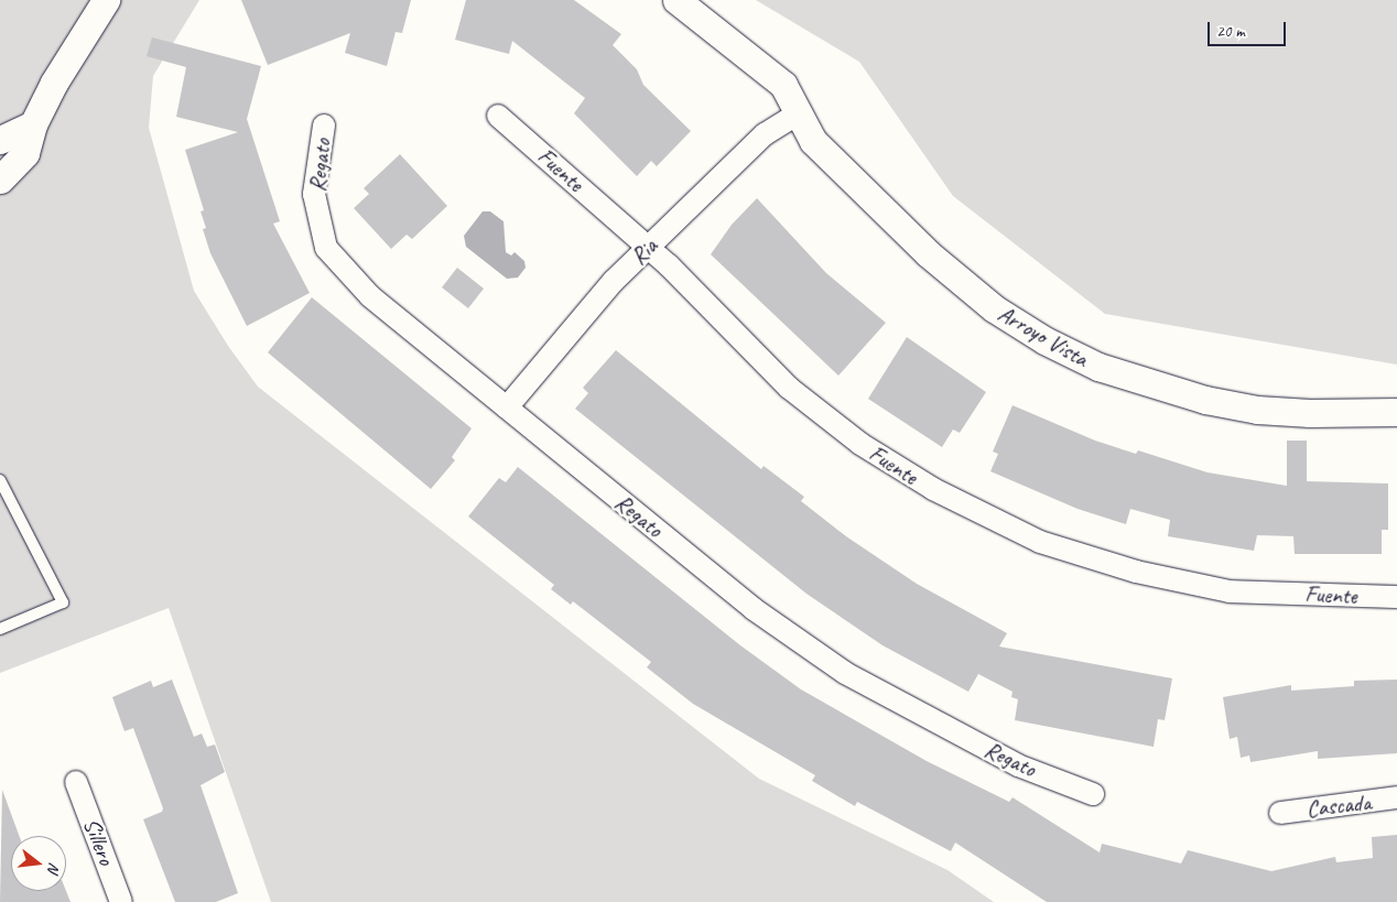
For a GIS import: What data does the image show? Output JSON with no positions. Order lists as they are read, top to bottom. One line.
{"streets":{"street":["Regato","Fuente","Ria","Arroyo Vista","Cascada","Sillero"]},"crossings":[["Regato","Ria"],["Fuente","Ria"],["Ria","Arroyo Vista"]],"scale_bar":"20 m","north":"right"}
